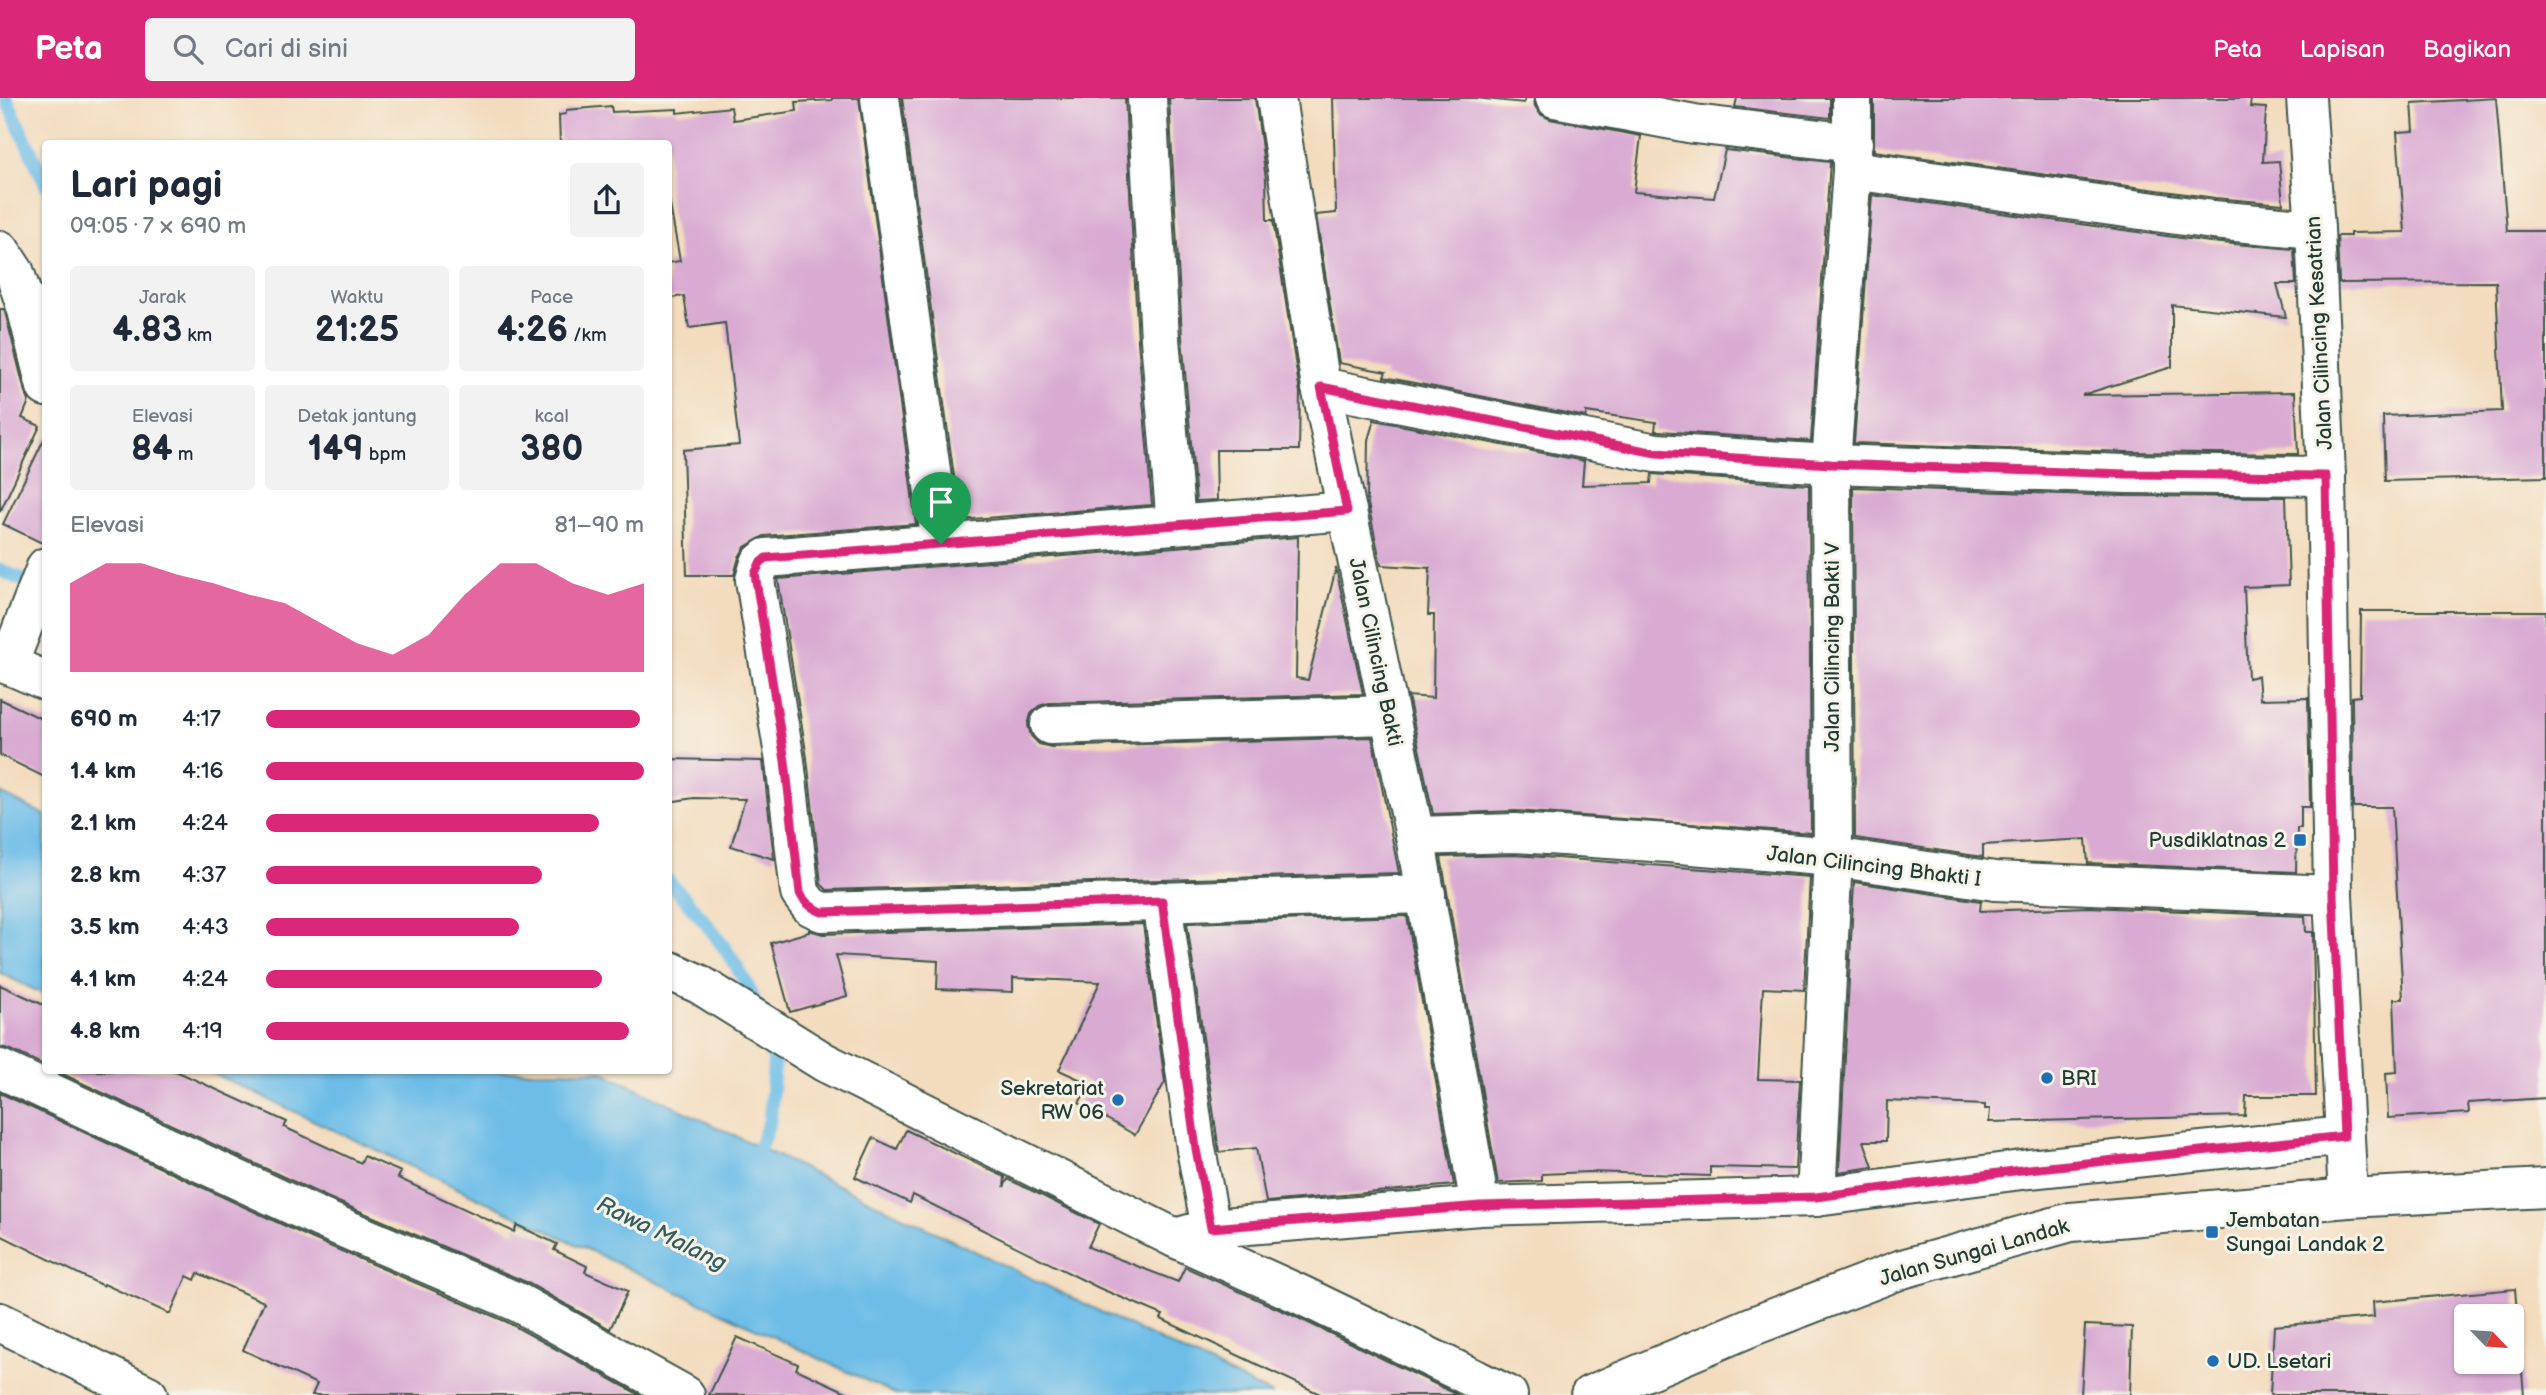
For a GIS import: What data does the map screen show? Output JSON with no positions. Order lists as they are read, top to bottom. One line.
{"streets":{"street":["Jalan Cilincing Kesatrian","Jalan Cilincing Bakti V","Jalan Cilincing Bakti","Jalan Cilincing Bhakti I","Jalan Sungai Landak"]},"crossings":[["Jalan Cilincing Kesatrian","Jalan Cilincing Bhakti I"],["Jalan Cilincing Kesatrian","Jalan Sungai Landak"],["Jalan Cilincing Bakti V","Jalan Cilincing Bhakti I"],["Jalan Cilincing Bakti","Jalan Cilincing Bhakti I"]],"water":["Rawa Malang"],"places":{"transit":["Pusdiklatnas 2","Jembatan Sungai Landak 2"],"other":["BRI","Sekretariat RW 06","UD. Lsetari"]},"north":"bottom right","page":{"header":"Peta","search":"Cari di sini","nav":["Peta","Lapisan","Bagikan"],"heading":["Lari pagi","09:05 · 7 × 690 m"],"stats":[["Jarak","4.83 km"],["Waktu","21:25"],["Pace","4:26 /km"],["Elevasi","84 m"],["Detak jantung","149 bpm"],["kcal","380"]],"chart":["Elevasi","81–90 m"],"list":[{"name":"690 m","note":"4:17"},{"name":"1.4 km","note":"4:16"},{"name":"2.1 km","note":"4:24"},{"name":"2.8 km","note":"4:37"},{"name":"3.5 km","note":"4:43"},{"name":"4.1 km","note":"4:24"},{"name":"4.8 km","note":"4:19"}]}}
